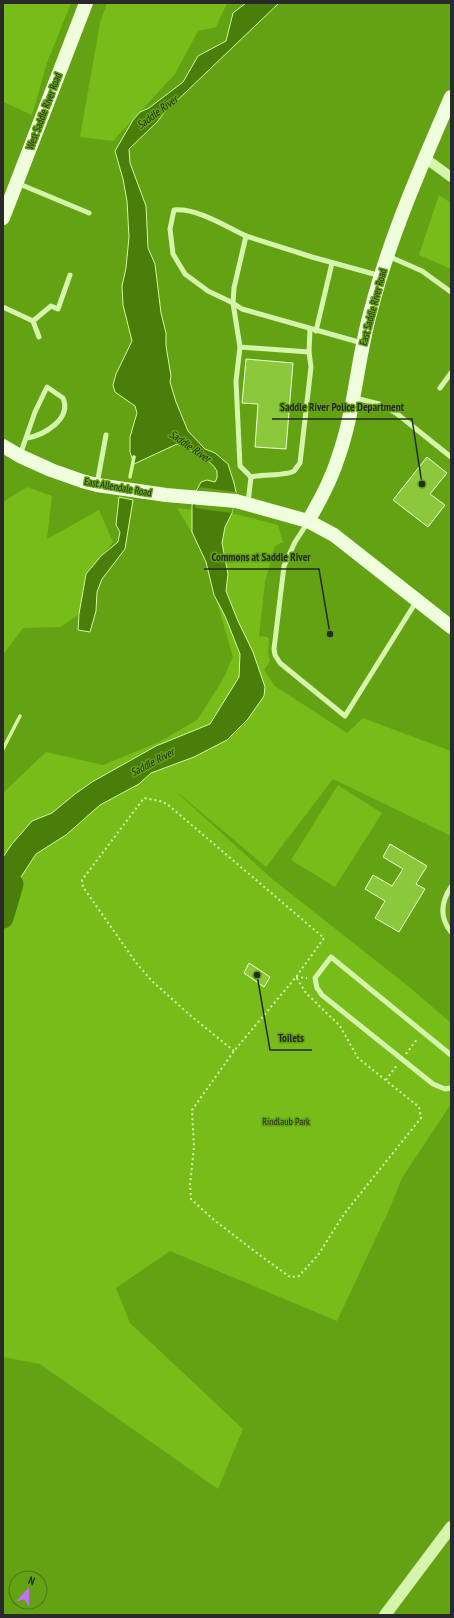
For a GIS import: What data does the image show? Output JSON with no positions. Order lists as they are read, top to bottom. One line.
{"streets":{"main road":["West Saddle River Road","East Saddle River Road","East Allendale Road"]},"crossings":[["East Saddle River Road","East Allendale Road"]],"water":["Saddle River"],"parks":["Rindlaub Park"],"places":["Saddle River Police Department","Commons at Saddle River","Toilets"],"north":"top"}
